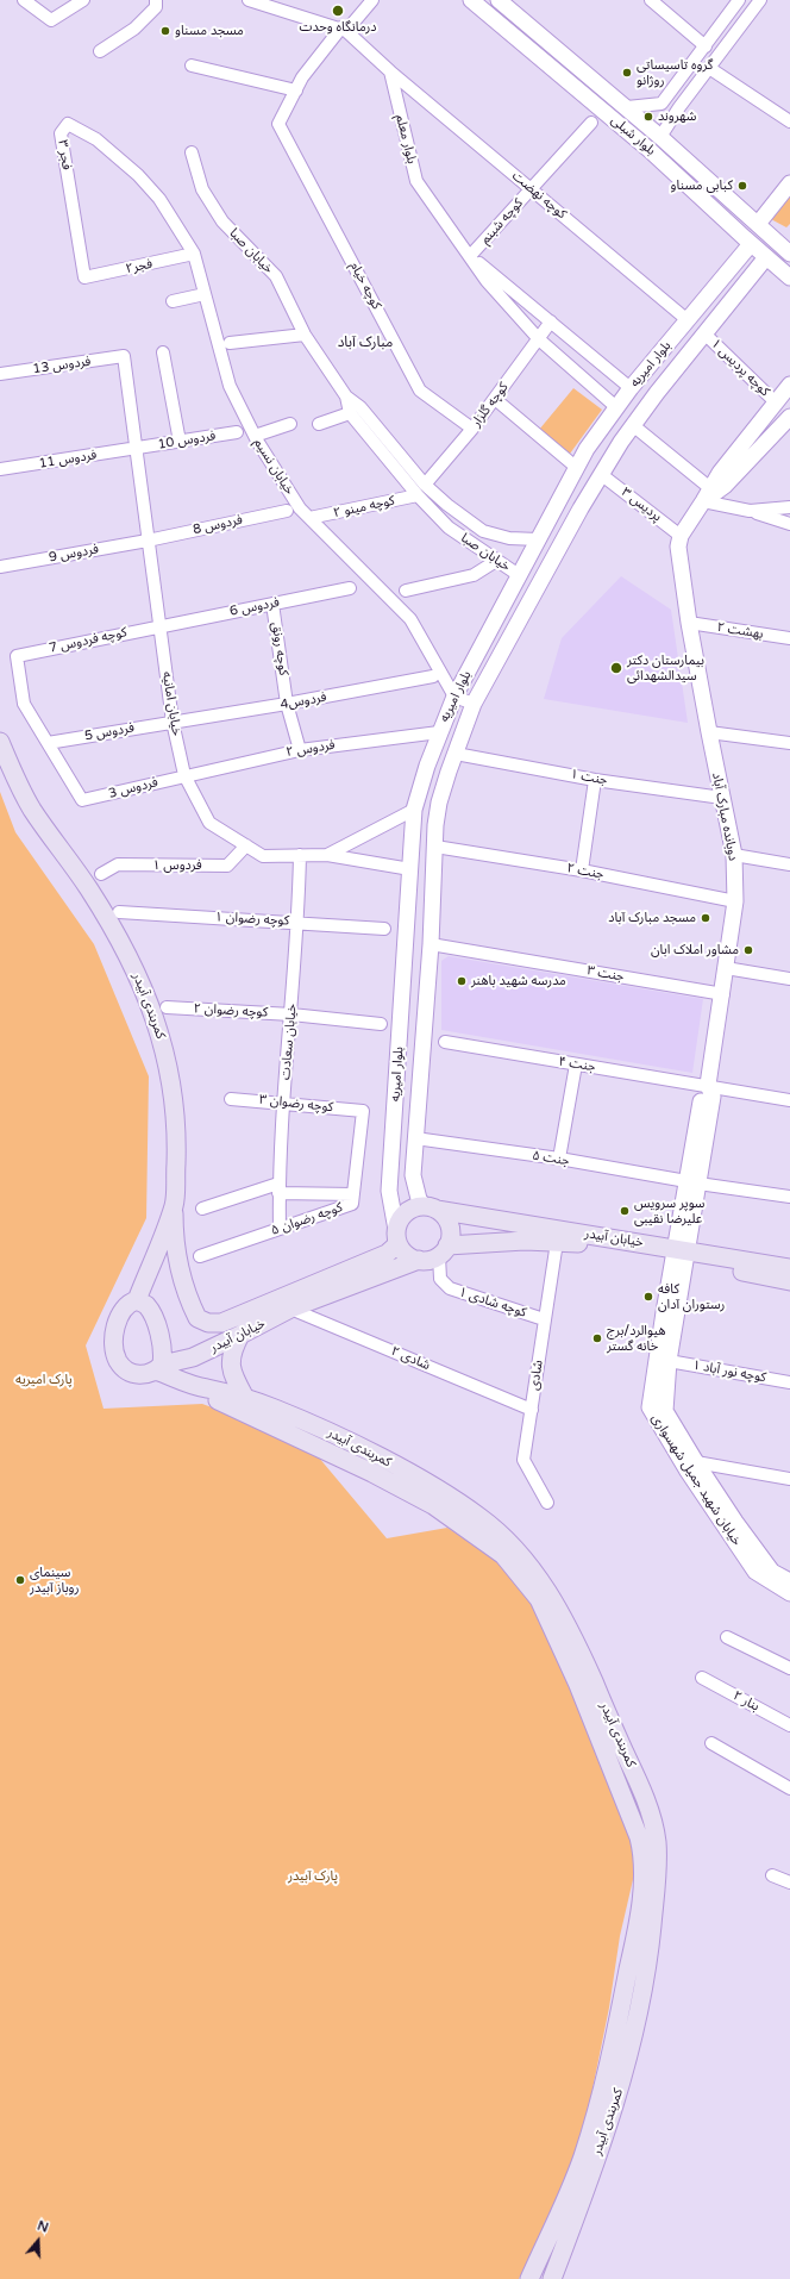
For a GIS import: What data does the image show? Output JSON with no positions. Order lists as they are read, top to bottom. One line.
{"streets":{"main road":["کمربندی آبیدر","خیابان آبیدر"],"street":["بلوار شبلی","بلوار معلم","فجر ۳","کوچه نهضت","کوچه شبنم","خیابان صبا","فجر۲","کوچه خیام","بلوار امیریه","فردوس 13","کوچه پردیس ۱","کوچه گلزار","فردوس 10","فردوس 11","خیابان نسیم","پردیس ۳","کوچه مینو ۲","فردوس 8","فردوس 9","فردوس 6","بهشت ۲","کوچه فردوس 7","کوچه رونق","فردوس4","خیابان امانیه","فردوس 5","فردوس ۲","جنت ۱","فردوس 3","دوبانده مبارک آباد","فردوس ۱","جنت ۲","کوچه رضوان ۱","جنت ۳","کوچه رضوان ۲","خیابان سعادت","جنت ۴","کوچه رضوان ۳","جنت ۵","کوچه رضوان ۵","کوچه شادی ۱","شادی ۲","کوچه نور آباد ۱","شادی","خیابان شهید جمیل شهسواری","بنار ۲"]},"crossings":[["بلوار شبلی","بلوار امیریه"],["بلوار معلم","کوچه نهضت"],["بلوار معلم","کوچه شبنم"],["بلوار معلم","بلوار امیریه"],["بلوار معلم","کوچه گلزار"],["فجر ۳","فجر۲"],["فجر ۳","خیابان نسیم"],["کوچه نهضت","کوچه شبنم"],["کوچه نهضت","بلوار امیریه"],["خیابان صبا","بلوار امیریه"],["خیابان صبا","کوچه گلزار"],["خیابان صبا","کوچه مینو ۲"],["فجر۲","خیابان نسیم"],["کوچه خیام","کوچه گلزار"],["بلوار امیریه","کوچه پردیس ۱"],["بلوار امیریه","خیابان نسیم"],["بلوار امیریه","پردیس ۳"],["بلوار امیریه","خیابان امانیه"],["بلوار امیریه","فردوس ۲"],["بلوار امیریه","جنت ۱"],["بلوار امیریه","جنت ۲"],["بلوار امیریه","جنت ۳"],["بلوار امیریه","جنت ۵"],["بلوار امیریه","خیابان آبیدر"],["بلوار امیریه","کوچه شادی ۱"],["فردوس 13","خیابان امانیه"],["فردوس 10","فردوس 11"],["فردوس 10","خیابان امانیه"],["فردوس 11","خیابان امانیه"],["خیابان نسیم","کوچه مینو ۲"],["پردیس ۳","دوبانده مبارک آباد"],["فردوس 8","فردوس 9"],["فردوس 8","خیابان امانیه"],["فردوس 9","خیابان امانیه"],["فردوس 6","کوچه فردوس 7"],["فردوس 6","کوچه رونق"],["فردوس 6","خیابان امانیه"],["بهشت ۲","دوبانده مبارک آباد"],["کوچه فردوس 7","خیابان امانیه"],["کوچه فردوس 7","فردوس 5"],["کوچه فردوس 7","فردوس 3"],["کوچه رونق","فردوس4"],["کوچه رونق","فردوس ۲"],["فردوس4","خیابان امانیه"],["فردوس4","فردوس 5"],["خیابان امانیه","فردوس 5"],["خیابان امانیه","فردوس ۲"],["خیابان امانیه","فردوس 3"],["خیابان امانیه","فردوس ۱"],["خیابان امانیه","خیابان سعادت"],["فردوس 5","فردوس 3"],["فردوس ۲","فردوس 3"],["جنت ۱","دوبانده مبارک آباد"],["دوبانده مبارک آباد","جنت ۲"],["دوبانده مبارک آباد","جنت ۳"],["دوبانده مبارک آباد","جنت ۴"],["دوبانده مبارک آباد","جنت ۵"],["دوبانده مبارک آباد","خیابان آبیدر"],["دوبانده مبارک آباد","خیابان شهید جمیل شهسواری"],["کوچه رضوان ۱","خیابان سعادت"],["کمربندی آبیدر","خیابان آبیدر"],["کوچه رضوان ۲","خیابان سعادت"],["خیابان سعادت","کوچه رضوان ۳"],["خیابان سعادت","کوچه رضوان ۵"],["کوچه رضوان ۳","کوچه رضوان ۵"],["خیابان آبیدر","کوچه شادی ۱"],["خیابان آبیدر","شادی ۲"],["خیابان آبیدر","شادی"],["خیابان آبیدر","خیابان شهید جمیل شهسواری"],["کوچه شادی ۱","شادی"],["شادی ۲","شادی"],["کوچه نور آباد ۱","خیابان شهید جمیل شهسواری"]],"districts":["مبارک آباد"],"parks":["پارک امیریه","پارک آبیدر"],"places":["درمانگاه وحدت","مسجد مسناو","گروه تاسیساتی روژانو","شهروند","کبابی مسناو","بیمارستان دکتر سیدالشهدائی","مسجد مبارک آباد","مشاور املاک ابان","مدرسه شهید باهنر","سوپر سرویس علیرضا نقیبی","کافه رستوران آدان","هیوالرد/برج خانه گستر","سینمای روباز آبیدر"],"north":"top"}
